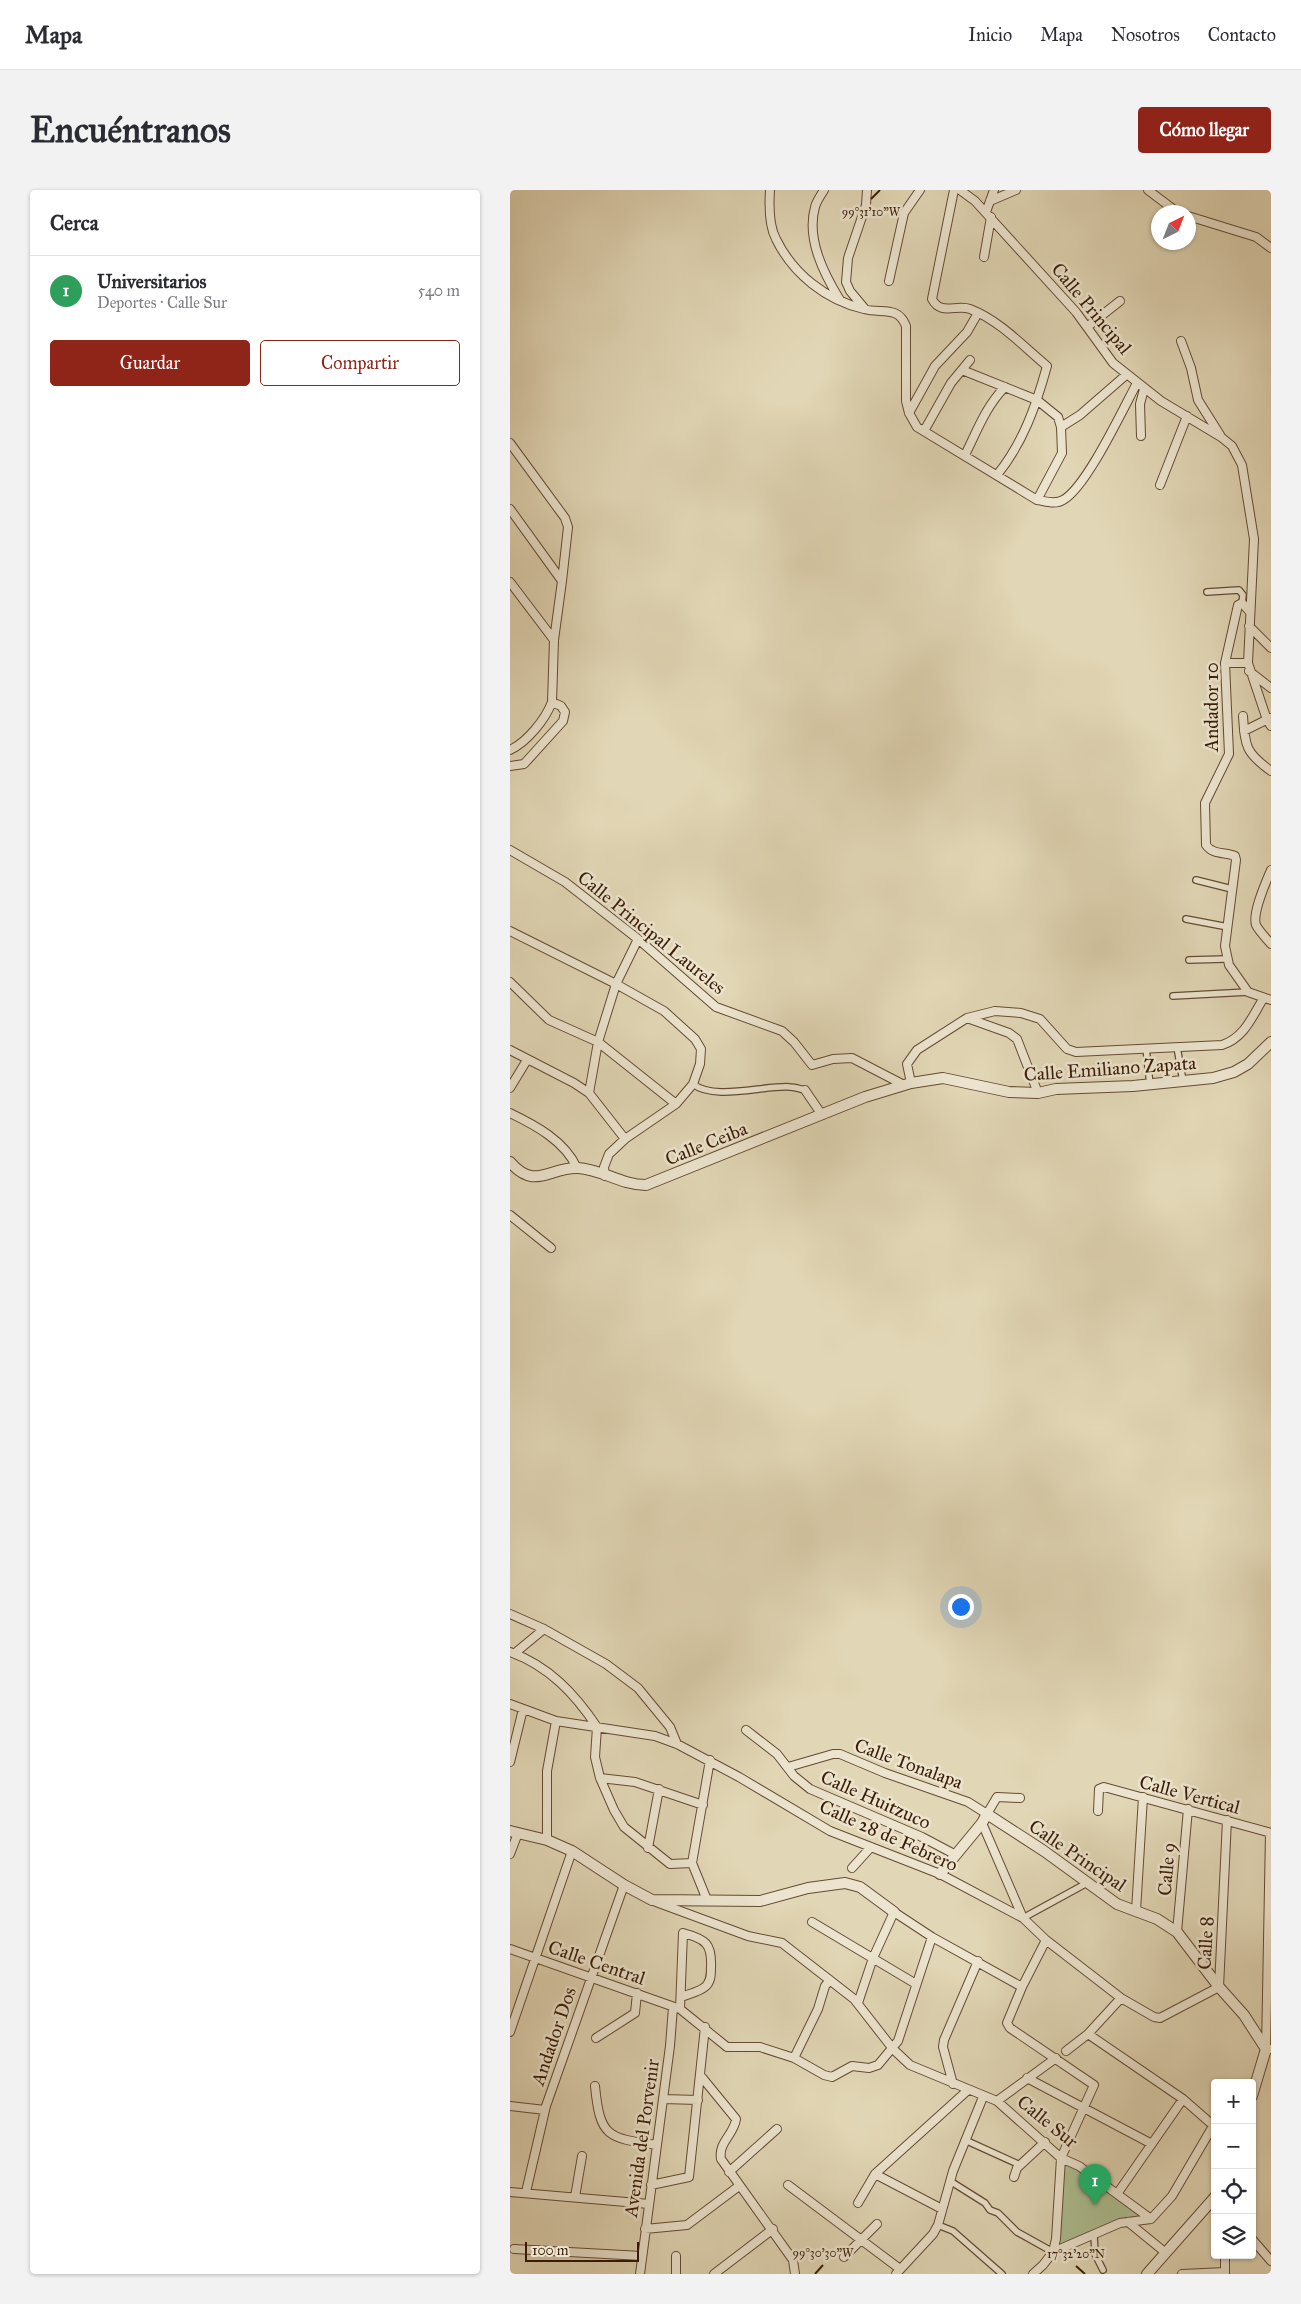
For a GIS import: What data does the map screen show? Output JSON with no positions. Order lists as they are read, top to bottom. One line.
{"streets":{"street":["Calle Principal","Andador 10","Calle Principal Laureles","Calle Emiliano Zapata","Calle Ceiba","Calle Tonalapa","Calle Vertical","Calle Huitzuco","Calle 28 de Febrero","Calle 9","Calle 8","Calle Central","Andador Dos","Calle Sur","Avenida del Porvenir"]},"crossings":[["Calle Principal","Calle Tonalapa"],["Calle Principal","Calle 9"],["Calle Principal","Calle 8"],["Calle Principal Laureles","Calle Emiliano Zapata"],["Calle Principal Laureles","Calle Ceiba"],["Calle Emiliano Zapata","Calle Ceiba"],["Calle Tonalapa","Calle Huitzuco"],["Calle Vertical","Calle 9"],["Calle Vertical","Calle 8"],["Calle 28 de Febrero","Calle 8"],["Calle Central","Andador Dos"],["Calle Central","Avenida del Porvenir"]],"scale_bar":"100 m","north":"top right","page":{"header":"Mapa","nav":["Inicio","Mapa","Nosotros","Contacto"],"buttons":["Cómo llegar",["Guardar","Compartir"]],"title":"Encuéntranos","heading":"Cerca","list":[{"mark":"1","name":"Universitarios","note":"Deportes · Calle Sur","value":"540 m"}],"map_buttons":["+","−"],"pins":"1","scale":"100 m"},"coordinates":["99°31'10\"W","99°30'30\"W","17°32'20\"N"]}
